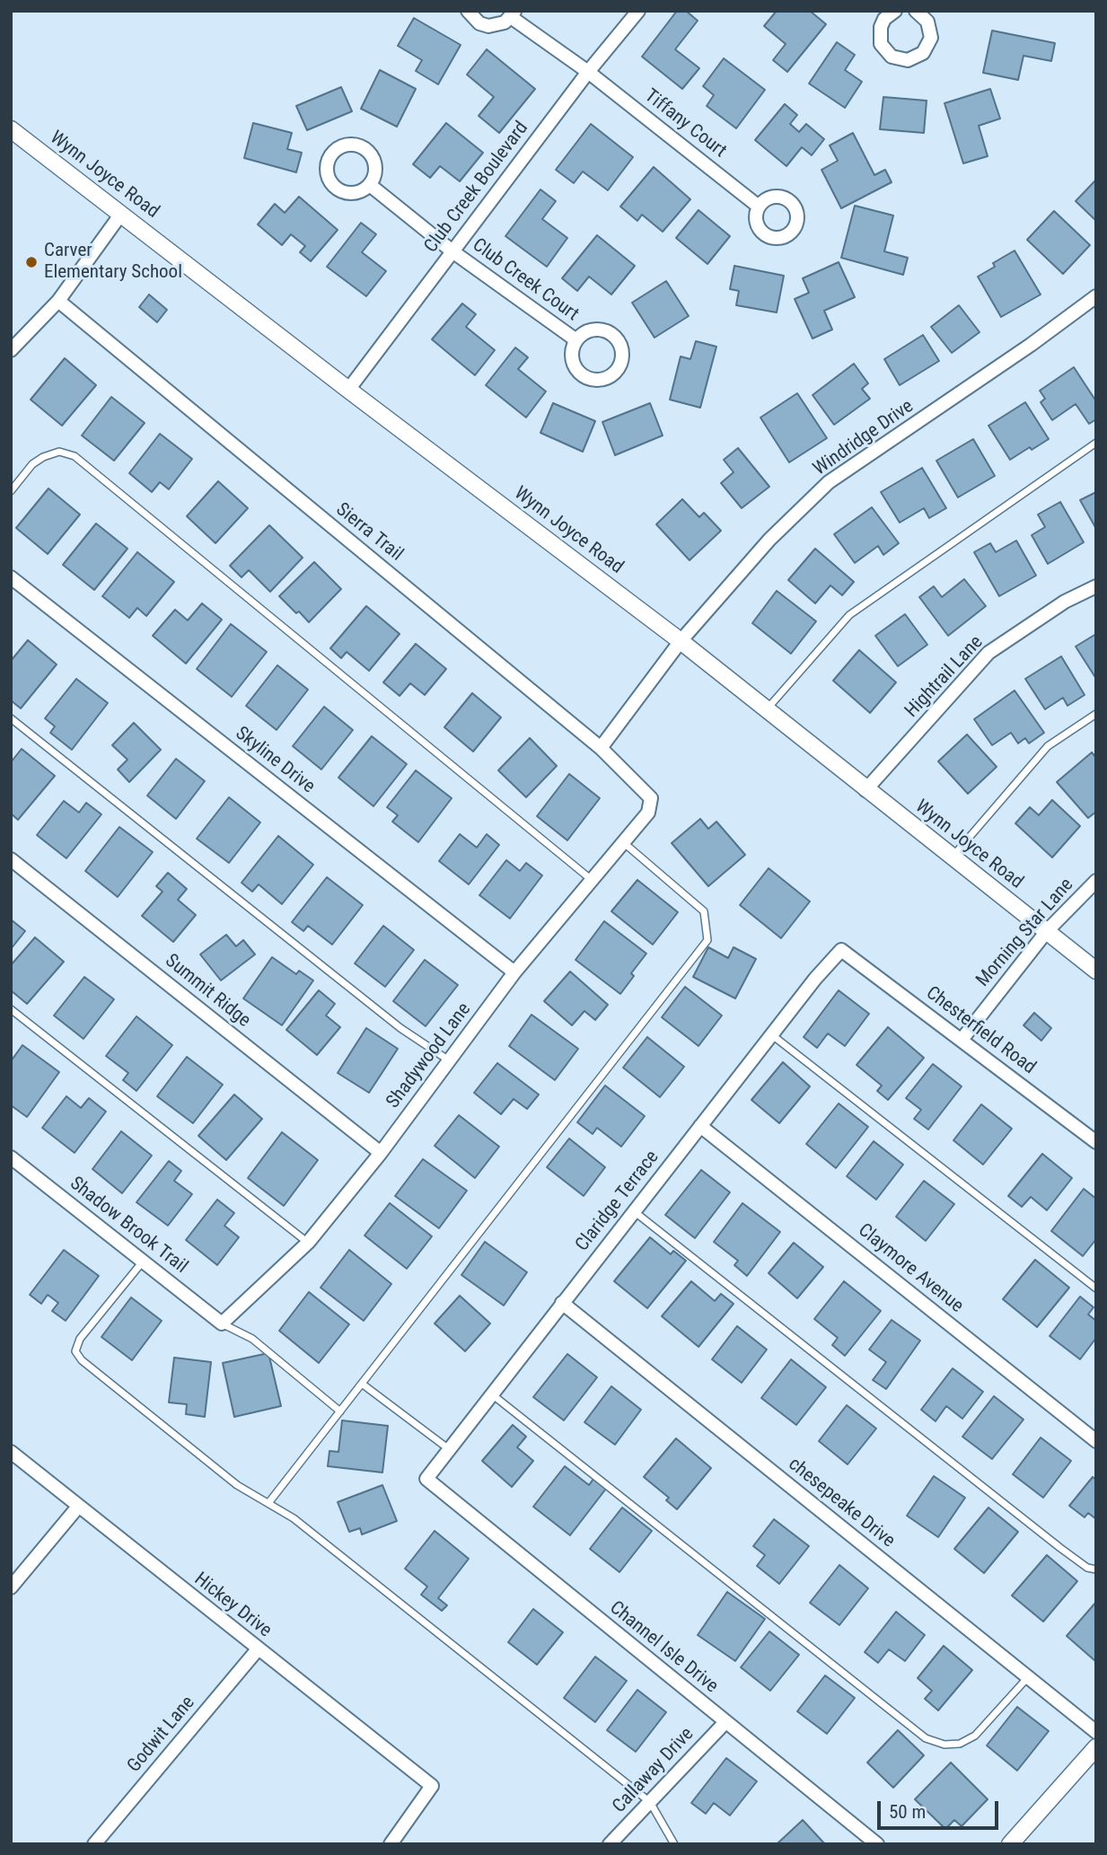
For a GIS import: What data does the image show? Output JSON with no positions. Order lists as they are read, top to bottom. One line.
{"streets":{"street":["Tiffany Court","Wynn Joyce Road","Club Creek Boulevard","Club Creek Court","Windridge Drive","Sierra Trail","Hightrail Lane","Skyline Drive","Morning Star Lane","Summit Ridge","Chesterfield Road","Shadywood Lane","Claridge Terrace","Shadow Brook Trail","Claymore Avenue","chesepeake Drive","Hickey Drive","Channel Isle Drive","Godwit Lane","Callaway Drive"]},"crossings":[["Tiffany Court","Club Creek Boulevard"],["Wynn Joyce Road","Club Creek Boulevard"],["Wynn Joyce Road","Windridge Drive"],["Wynn Joyce Road","Hightrail Lane"],["Wynn Joyce Road","Morning Star Lane"],["Club Creek Boulevard","Club Creek Court"],["Windridge Drive","Sierra Trail"],["Sierra Trail","Shadywood Lane"],["Skyline Drive","Shadywood Lane"],["Morning Star Lane","Chesterfield Road"],["Summit Ridge","Shadywood Lane"],["Chesterfield Road","Claridge Terrace"],["Shadywood Lane","Shadow Brook Trail"],["Claridge Terrace","Claymore Avenue"],["Claridge Terrace","chesepeake Drive"],["Claridge Terrace","Channel Isle Drive"],["Hickey Drive","Godwit Lane"],["Channel Isle Drive","Callaway Drive"]],"places":["Carver Elementary School"],"scale_bar":"50 m"}
